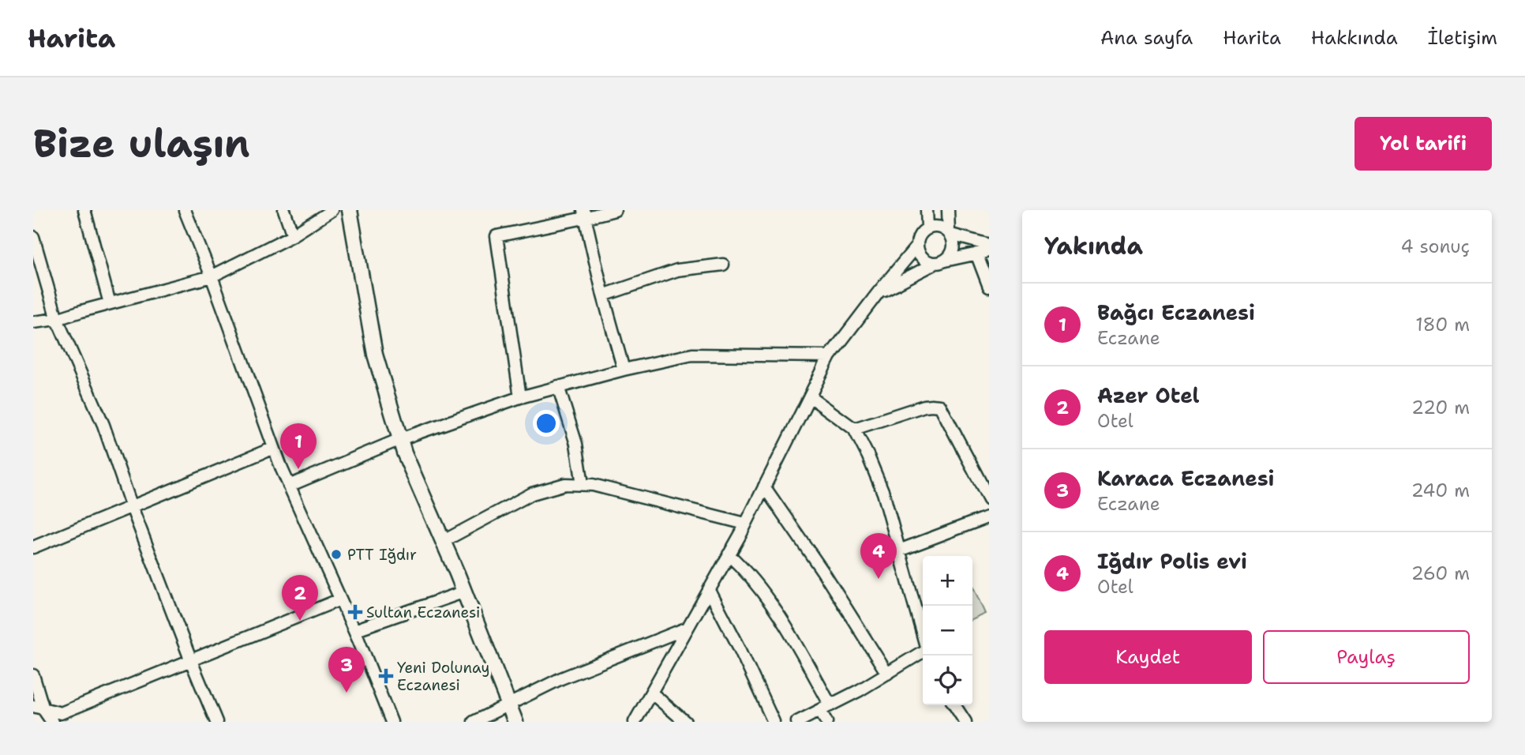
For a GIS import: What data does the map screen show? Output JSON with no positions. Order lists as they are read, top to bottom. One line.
{"places":{"other":["PTT Iğdır"],"health":["Sultan Eczanesi","Yeni Dolunay Eczanesi"]},"page":{"header":"Harita","nav":["Ana sayfa","Harita","Hakkında","İletişim"],"buttons":["Yol tarifi",["Kaydet","Paylaş"]],"title":"Bize ulaşın","heading":["Yakında","4 sonuç"],"list":[{"mark":"1","name":"Bağcı Eczanesi","note":"Eczane","value":"180 m"},{"mark":"2","name":"Azer Otel","note":"Otel","value":"220 m"},{"mark":"3","name":"Karaca Eczanesi","note":"Eczane","value":"240 m"},{"mark":"4","name":"Iğdır Polis evi","note":"Otel","value":"260 m"}],"pins":["1","4","2","3"],"map_buttons":["+","−"]}}
